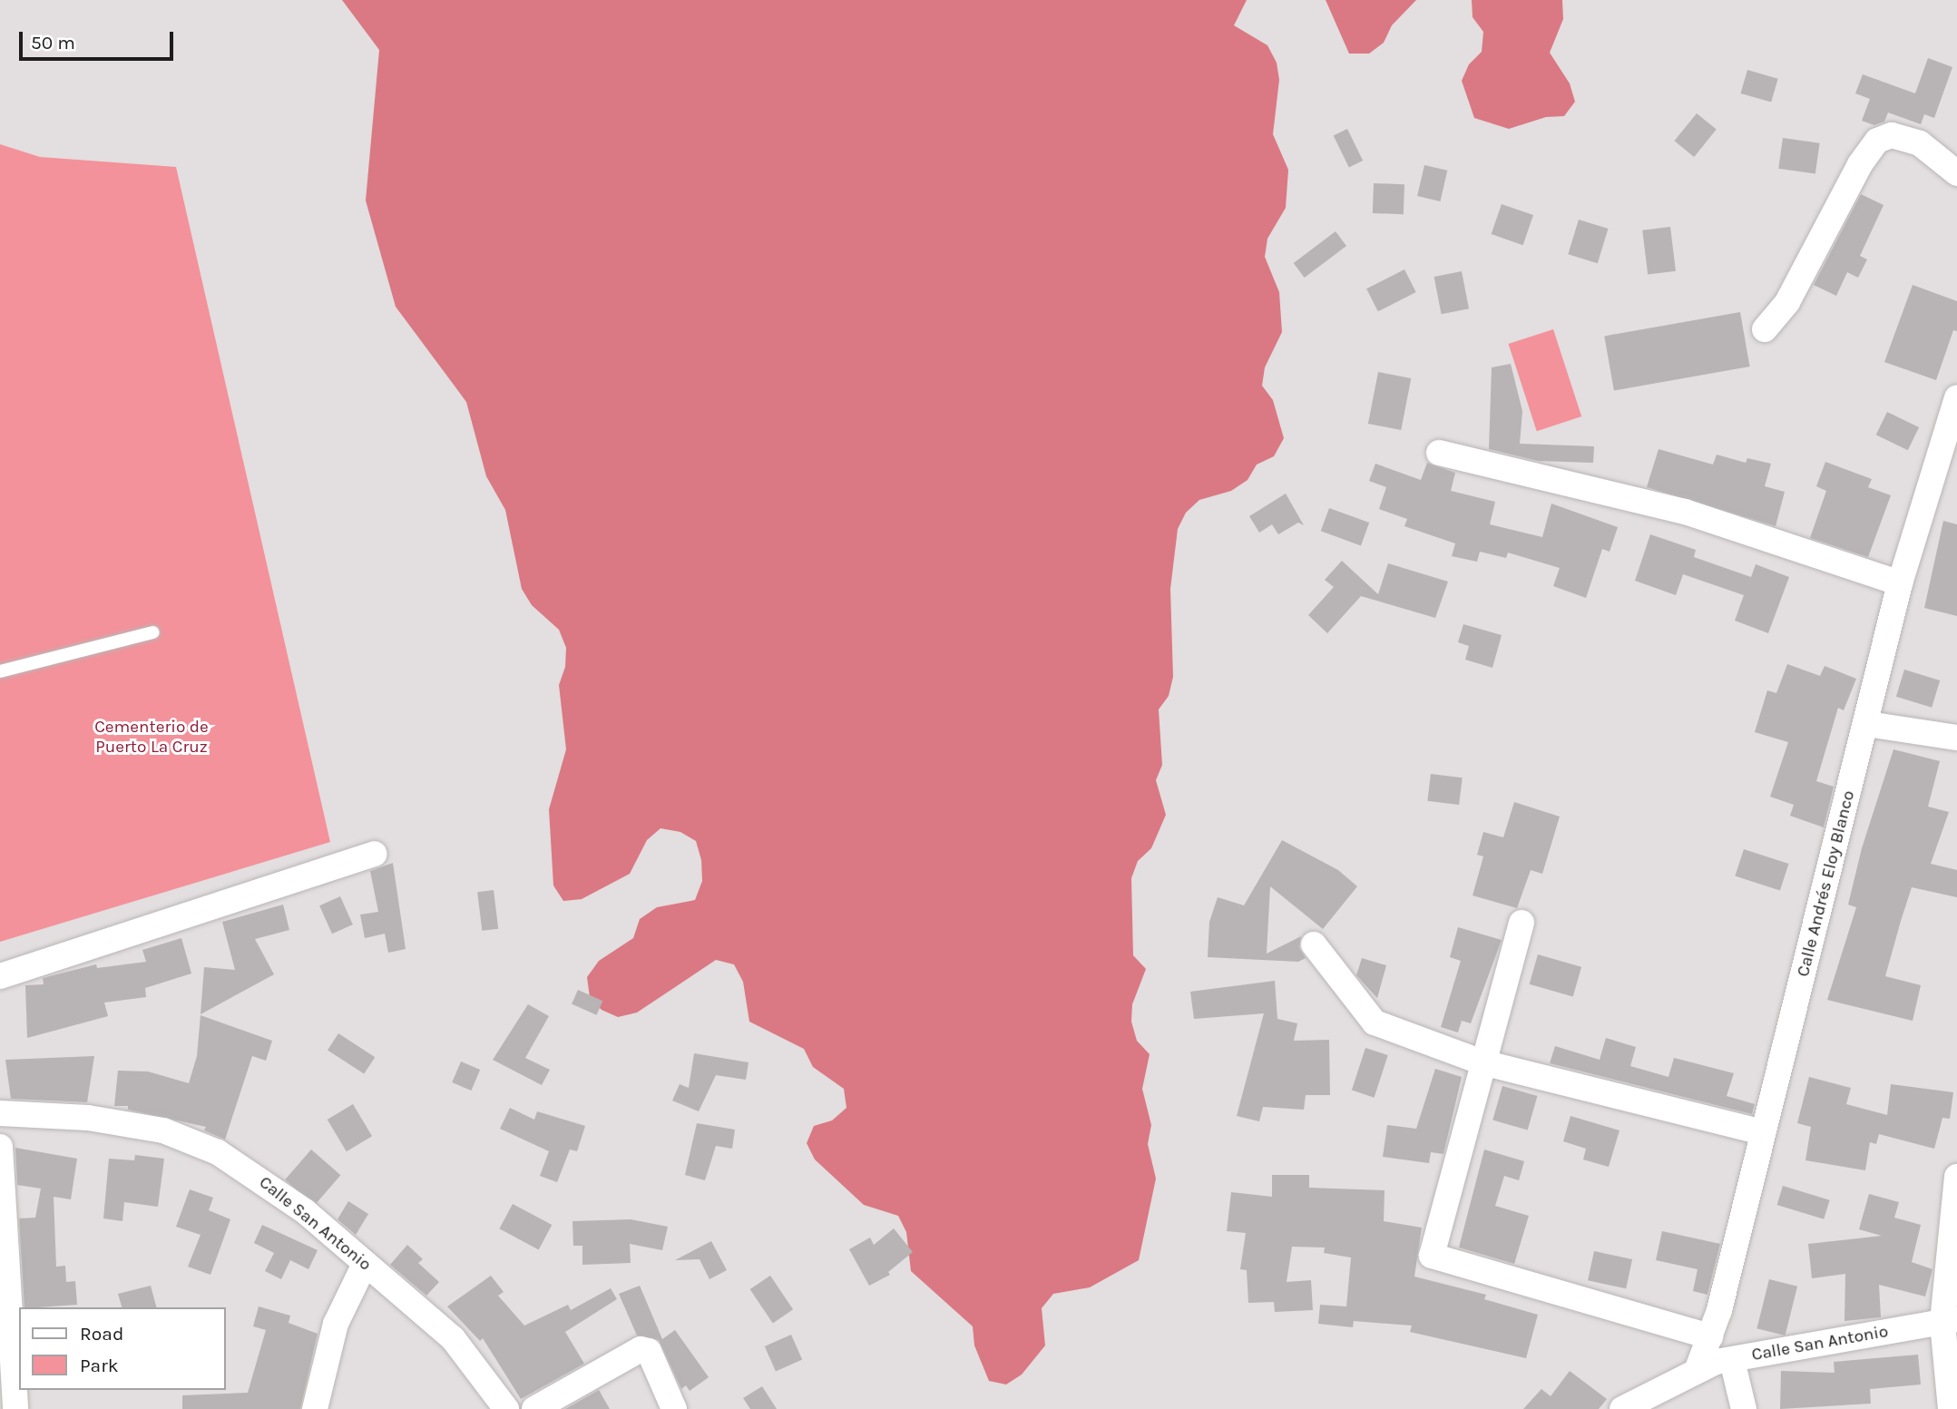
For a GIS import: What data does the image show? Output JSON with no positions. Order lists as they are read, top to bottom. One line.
{"streets":{"street":["Calle Andrés Eloy Blanco","Calle San Antonio"]},"crossings":[["Calle Andrés Eloy Blanco","Calle San Antonio"]],"parks":["Cementerio de Puerto La Cruz"],"legend":["Road","Park"],"scale_bar":"50 m"}
